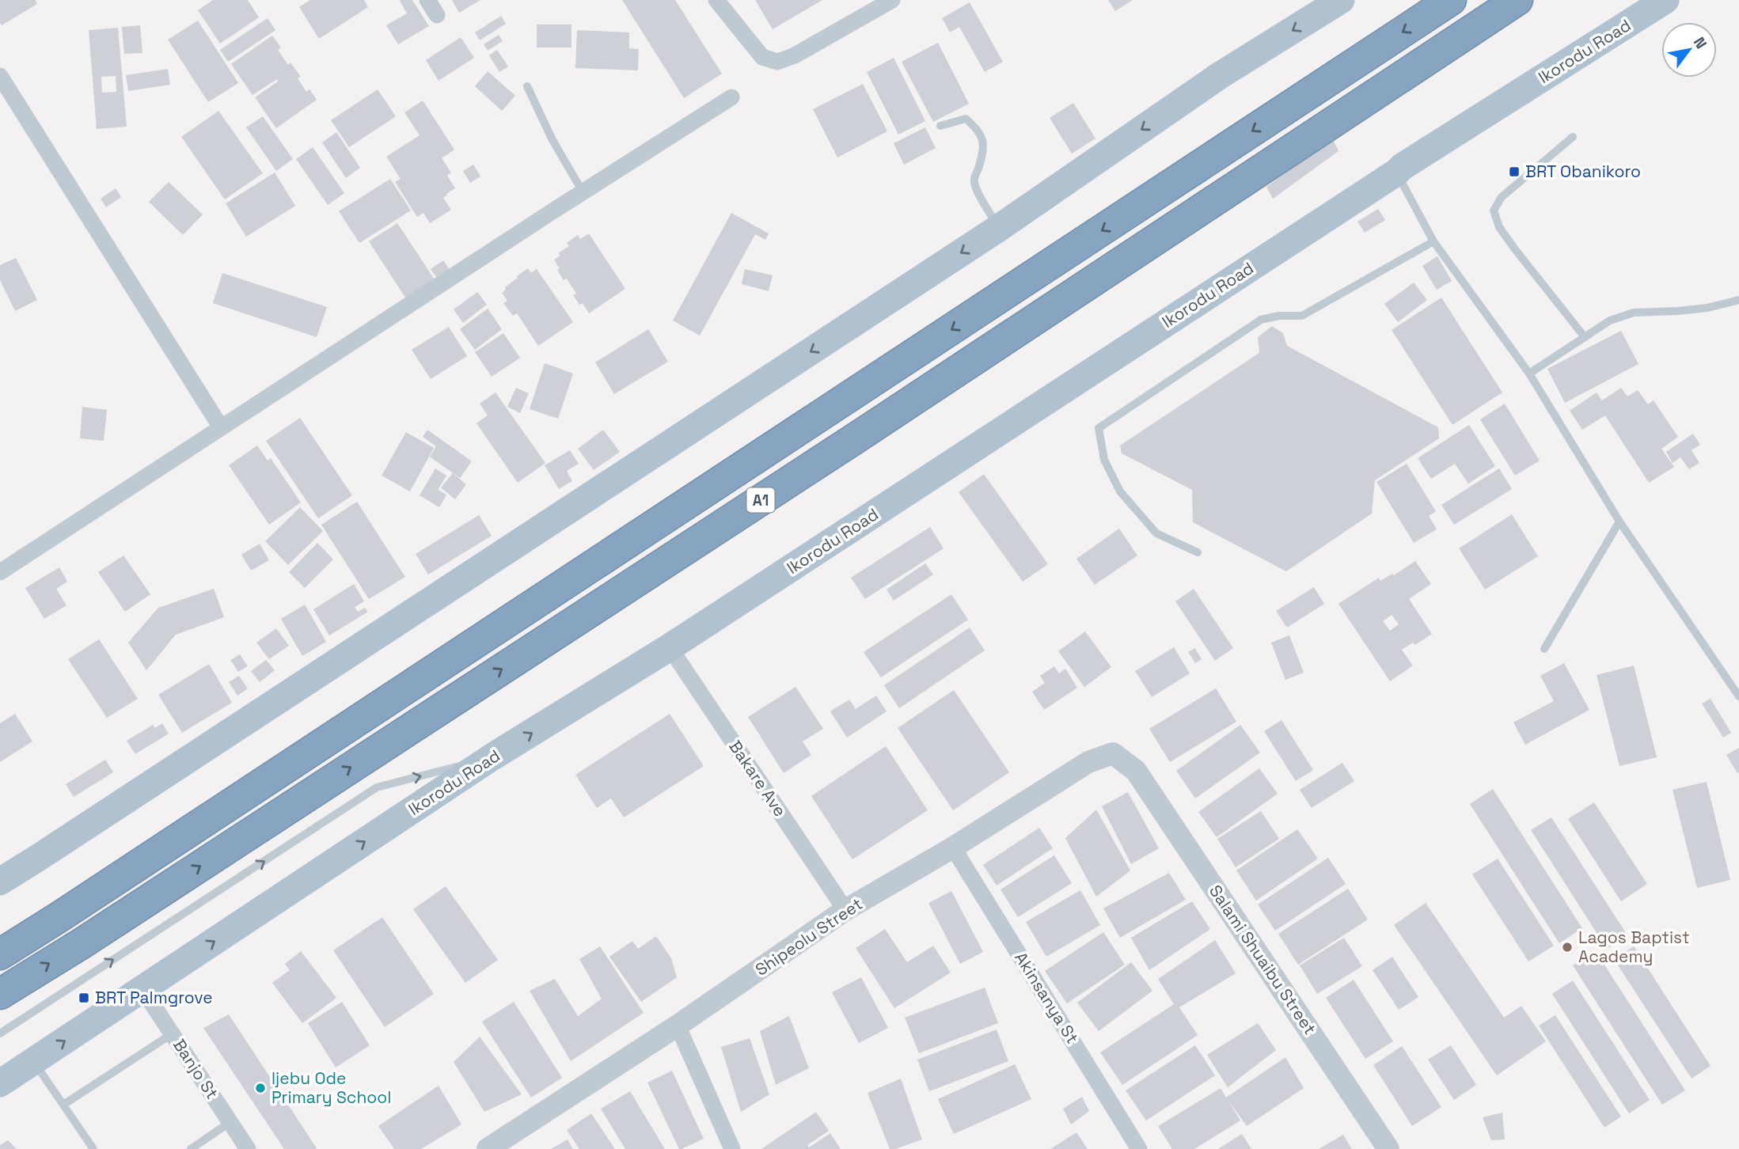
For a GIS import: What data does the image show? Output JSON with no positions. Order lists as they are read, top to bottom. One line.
{"streets":{"highway":["A1"],"main road":["Ikorodu Road"],"street":["Bakare Ave","Shipeolu Street","Salami Shuaibu Street","Akinsanya St","Banjo St"]},"crossings":[["Ikorodu Road","Bakare Ave"],["Ikorodu Road","Banjo St"],["Bakare Ave","Shipeolu Street"],["Shipeolu Street","Salami Shuaibu Street"],["Shipeolu Street","Akinsanya St"]],"places":{"transit":["BRT Obanikoro","BRT Palmgrove"],"other":["Lagos Baptist Academy","Ijebu Ode Primary School"]},"north":"top right"}
